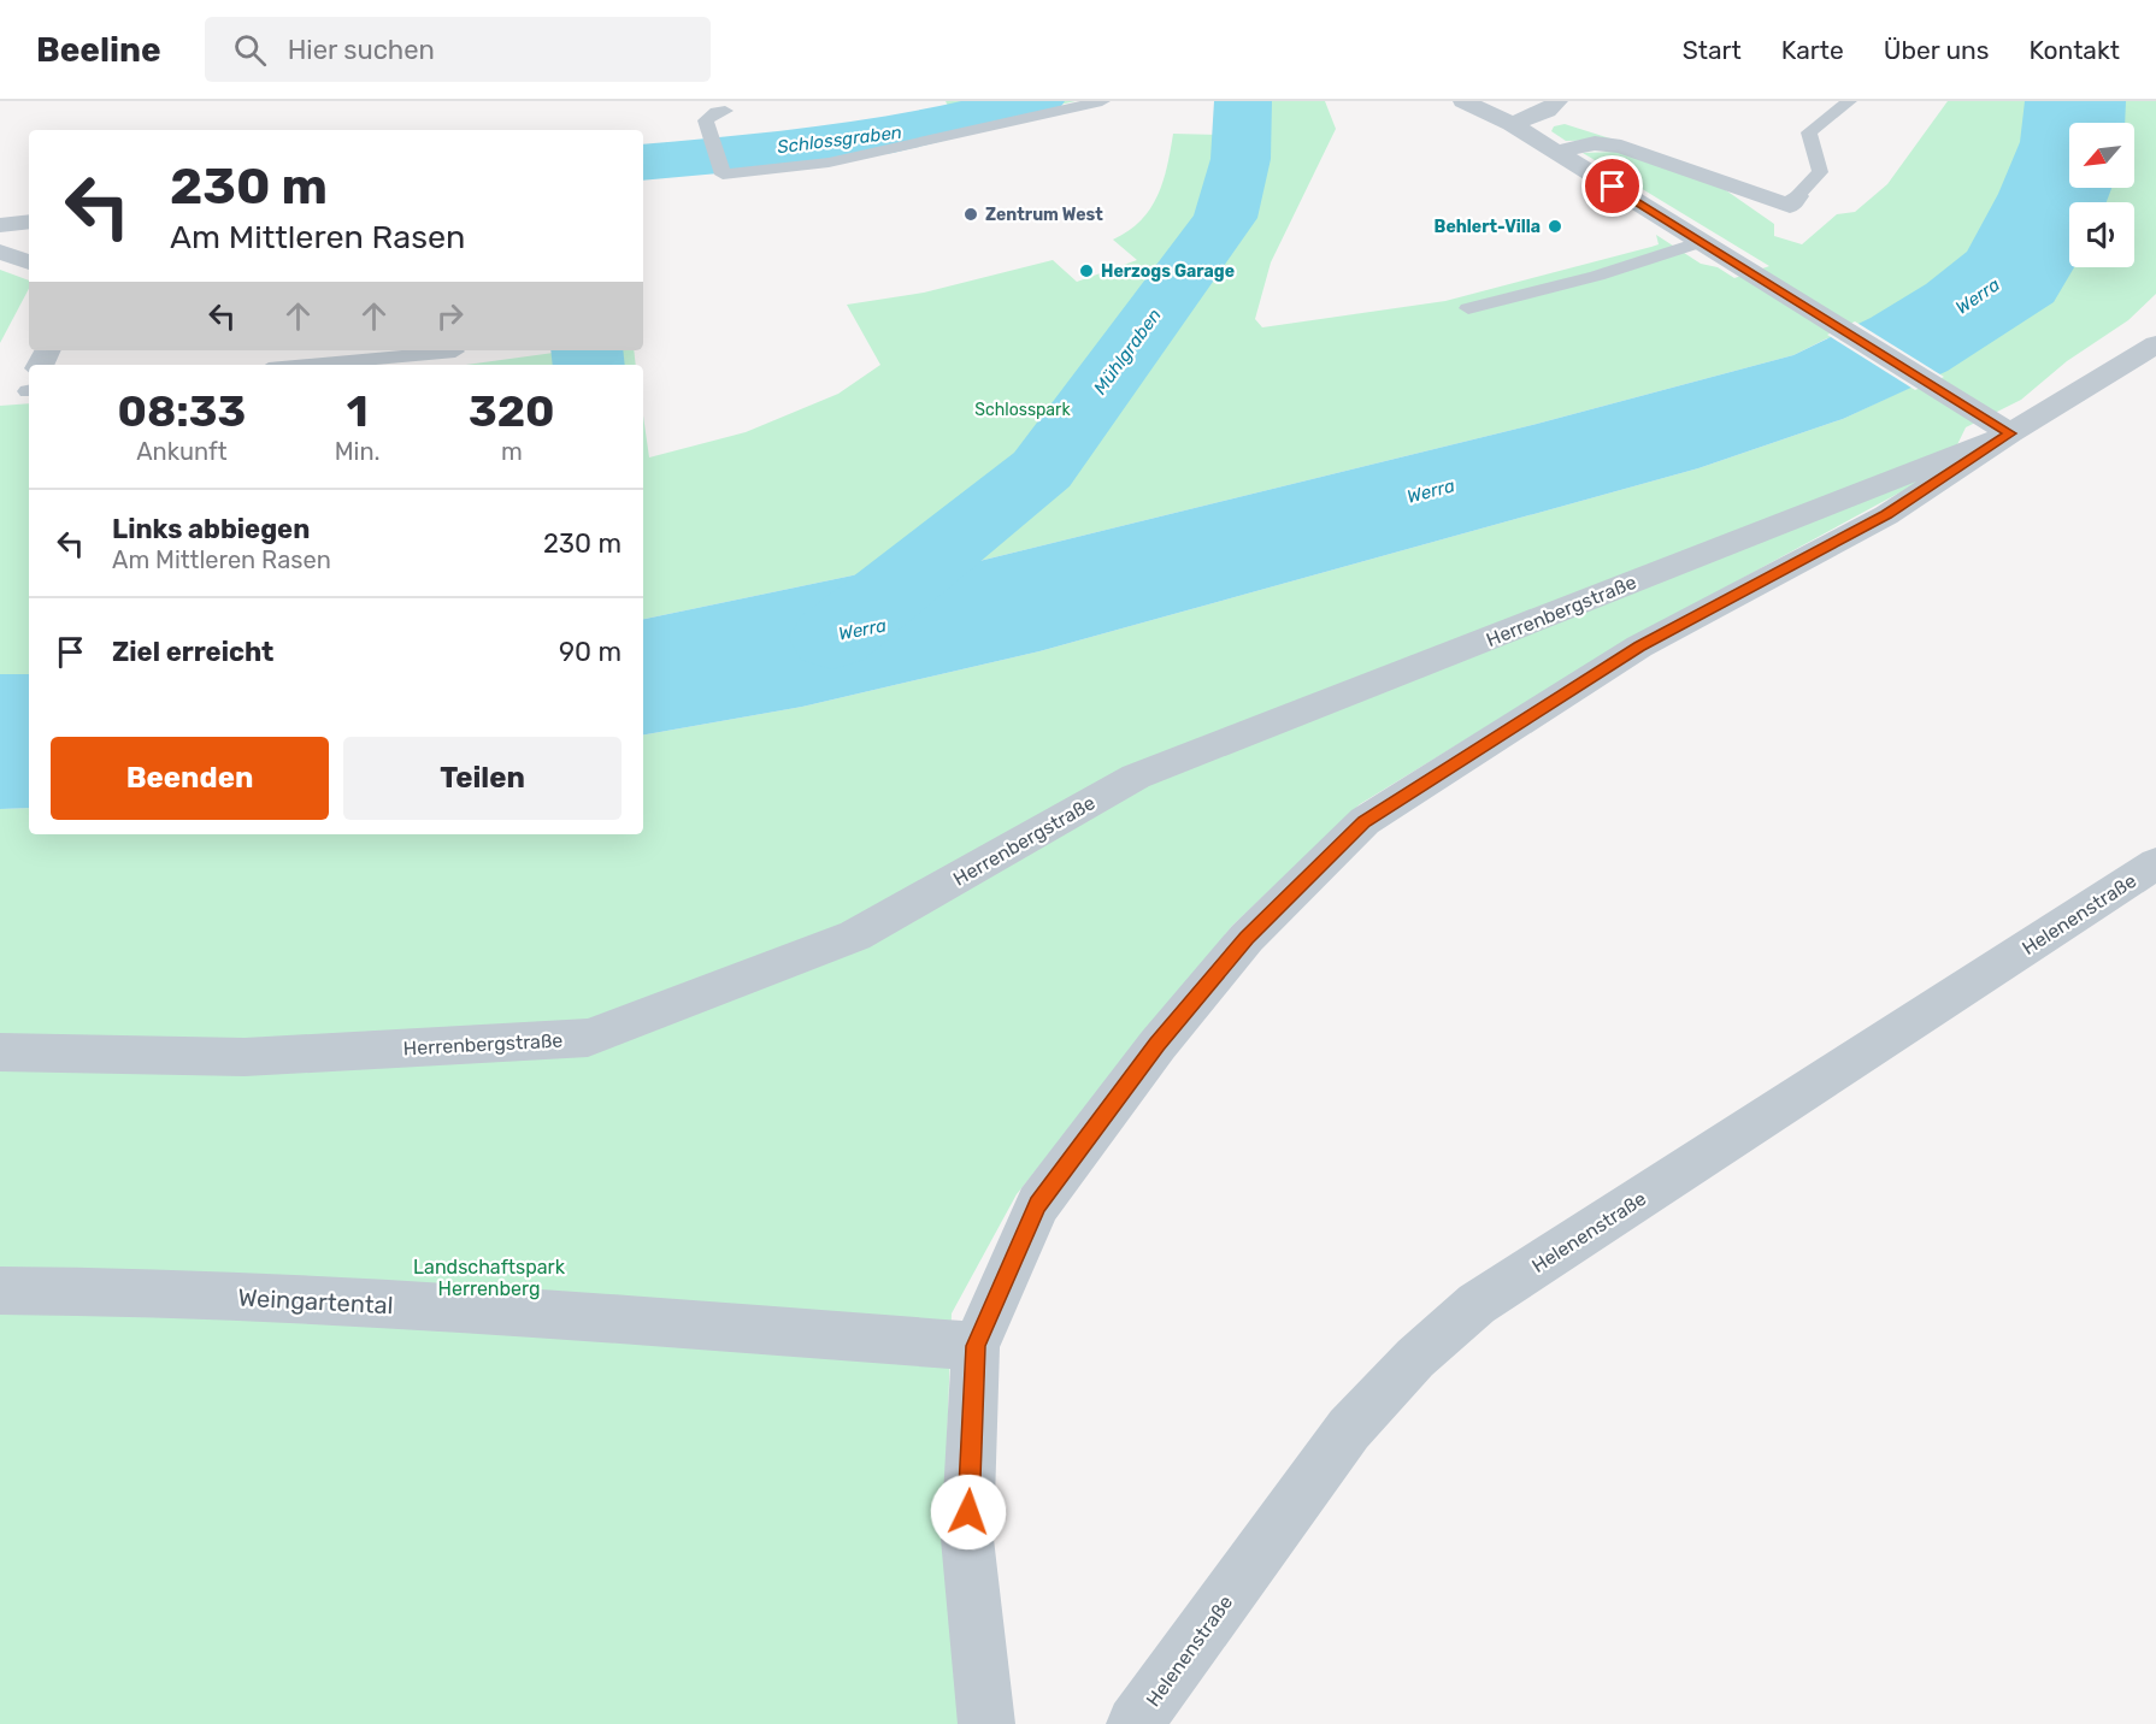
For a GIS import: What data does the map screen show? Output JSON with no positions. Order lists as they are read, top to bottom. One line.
{"streets":{"street":["Herrenbergstraße","Helenenstraße","Weingartental"]},"water":["Schlossgraben","Werra","Mühlgraben"],"parks":["Schlosspark","Landschaftspark Herrenberg"],"places":["Zentrum West","Behlert-Villa","Herzogs Garage"],"north":"bottom left","page":{"header":"Beeline","search":"Hier suchen","nav":["Start","Karte","Über uns","Kontakt"],"turn":["230 m","Am Mittleren Rasen"],"eta":["08:33","Ankunft","1","Min.","320","m"],"list":[{"name":"Links abbiegen","note":"Am Mittleren Rasen","value":"230 m"},{"name":"Ziel erreicht","value":"90 m"}],"buttons":["Beenden","Teilen"]}}
